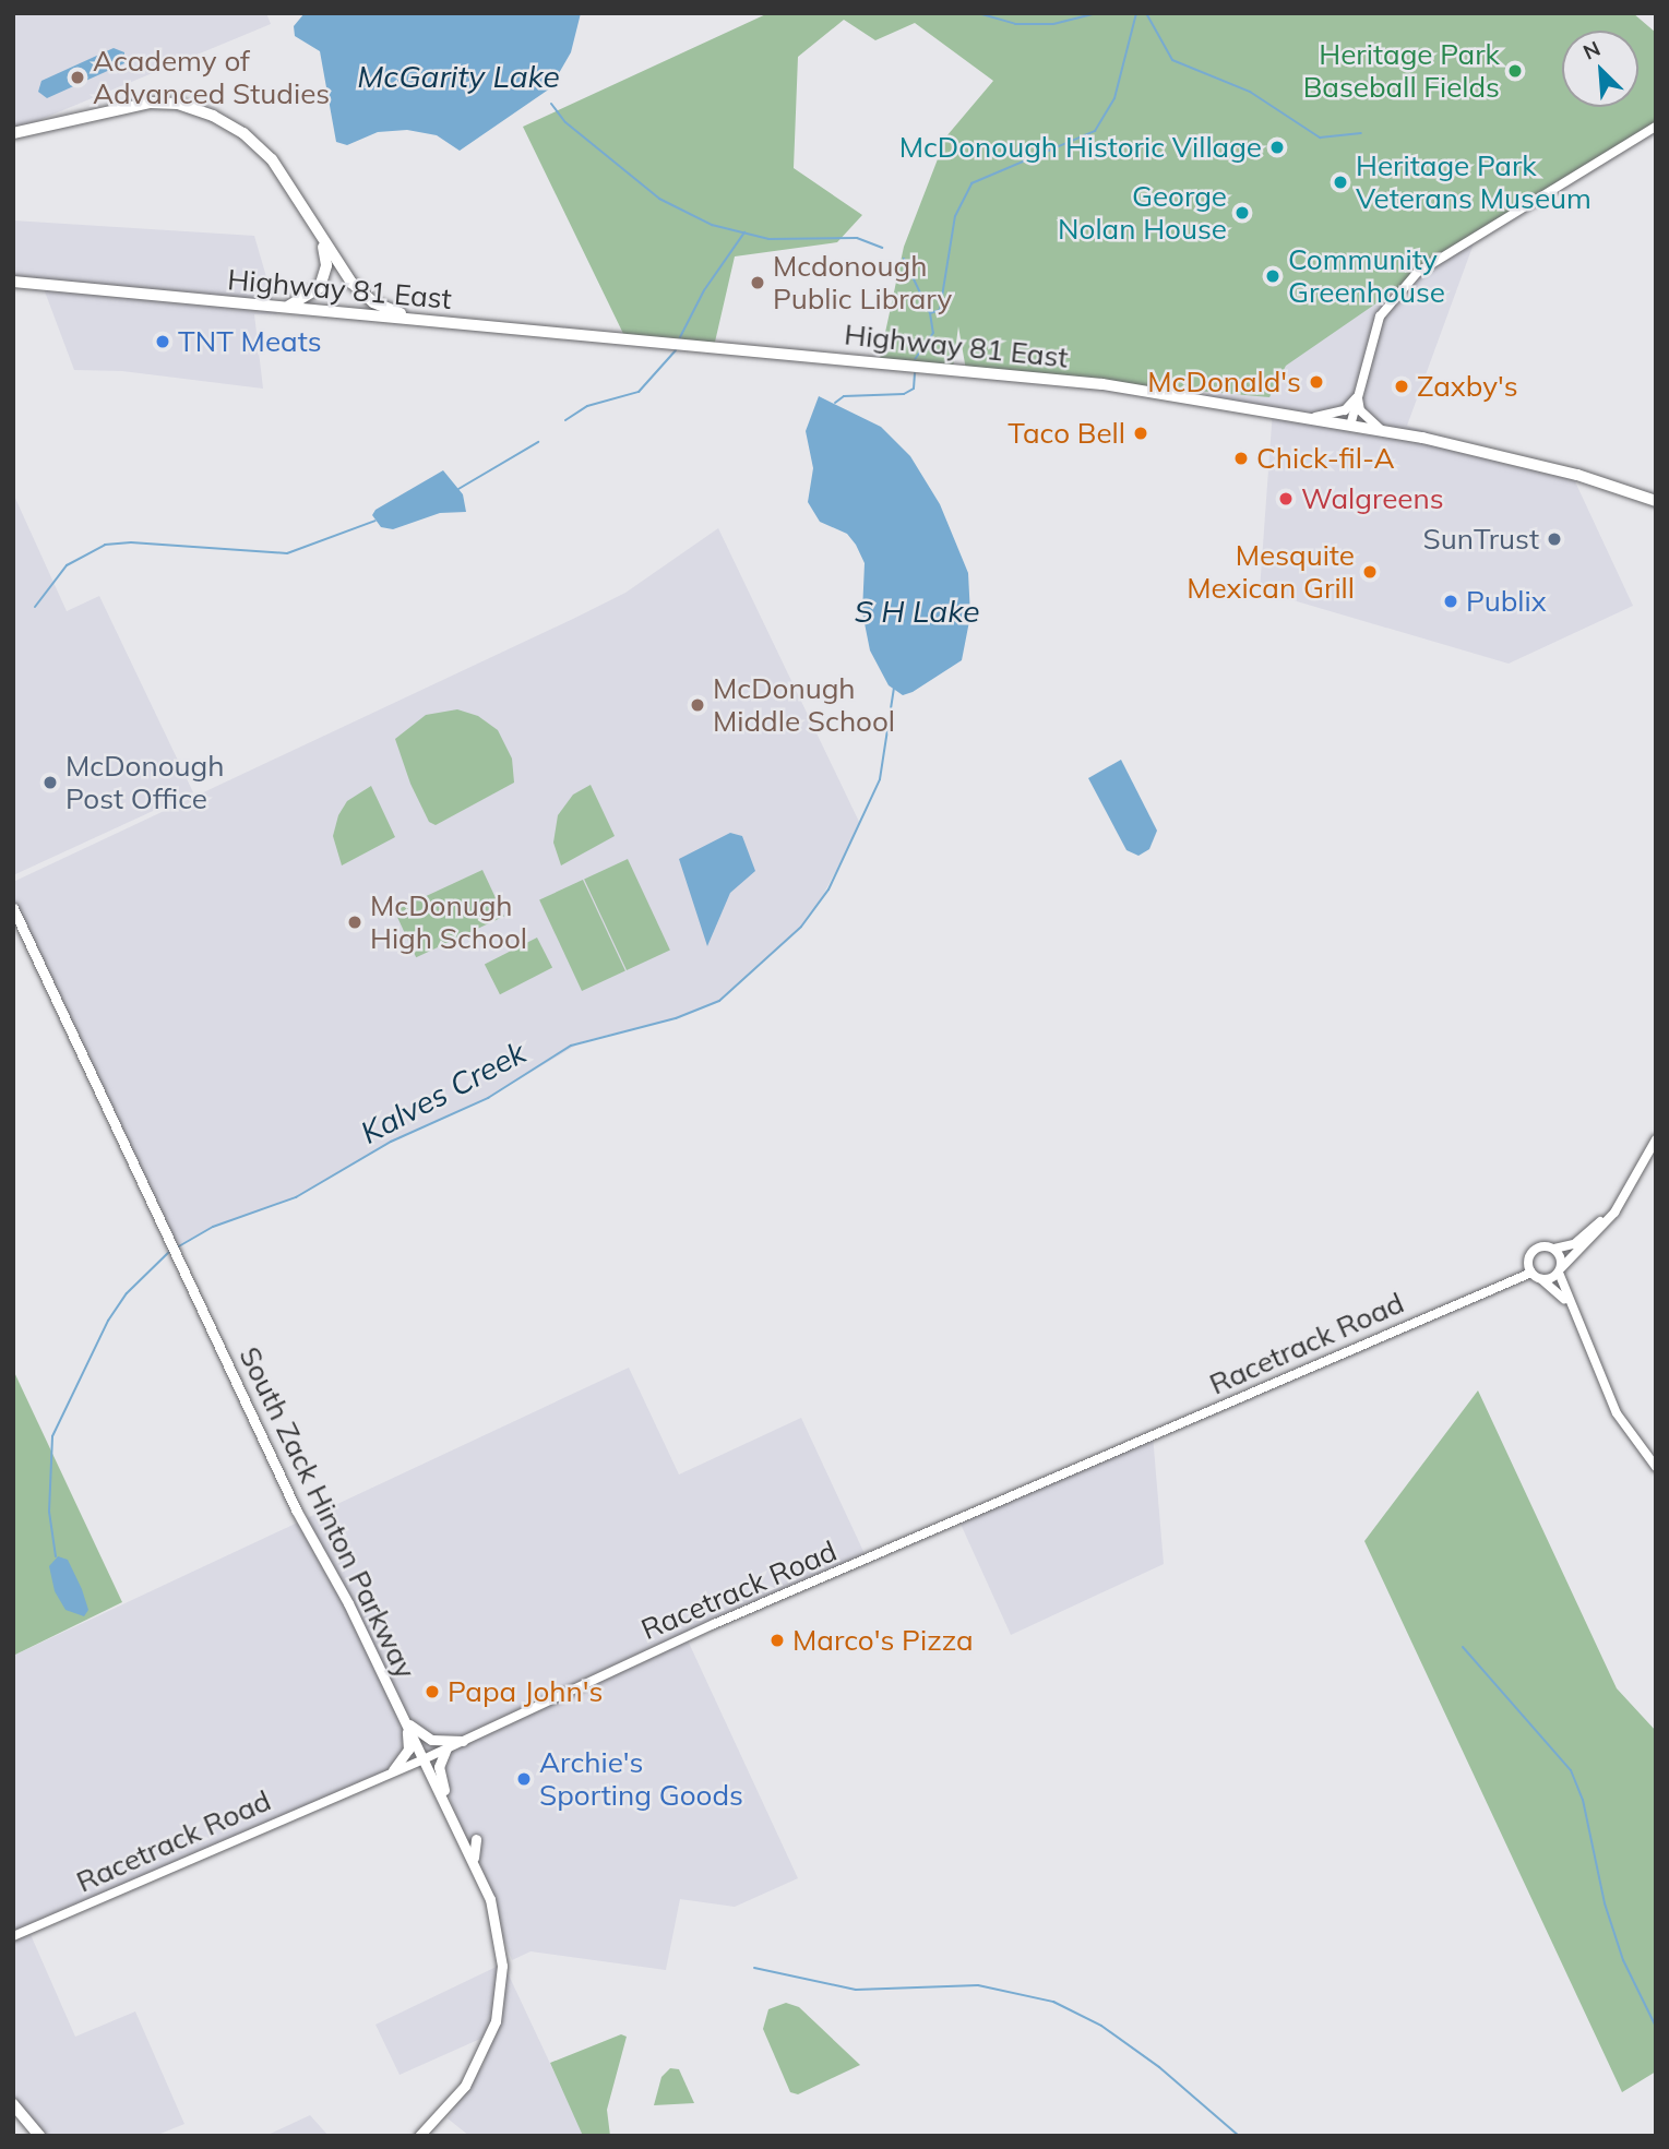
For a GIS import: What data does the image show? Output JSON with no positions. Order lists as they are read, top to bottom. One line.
{"streets":{"main road":["Highway 81 East","South Zack Hinton Parkway"],"street":["Racetrack Road"]},"crossings":[["Racetrack Road","South Zack Hinton Parkway"]],"water":["McGarity Lake","S H Lake","Kalves Creek"],"places":["Heritage Park Baseball Fields","Academy of Advanced Studies","McDonough Historic Village","Heritage Park Veterans Museum","George Nolan House","Community Greenhouse","Mcdonough Public Library","TNT Meats","McDonald's","Zaxby's","Taco Bell","Chick-fil-A","Walgreens","SunTrust","Mesquite Mexican Grill","Publix","McDonugh Middle School","McDonough Post Office","McDonugh High School","Marco's Pizza","Papa John's","Archie's Sporting Goods"],"north":"top left"}
